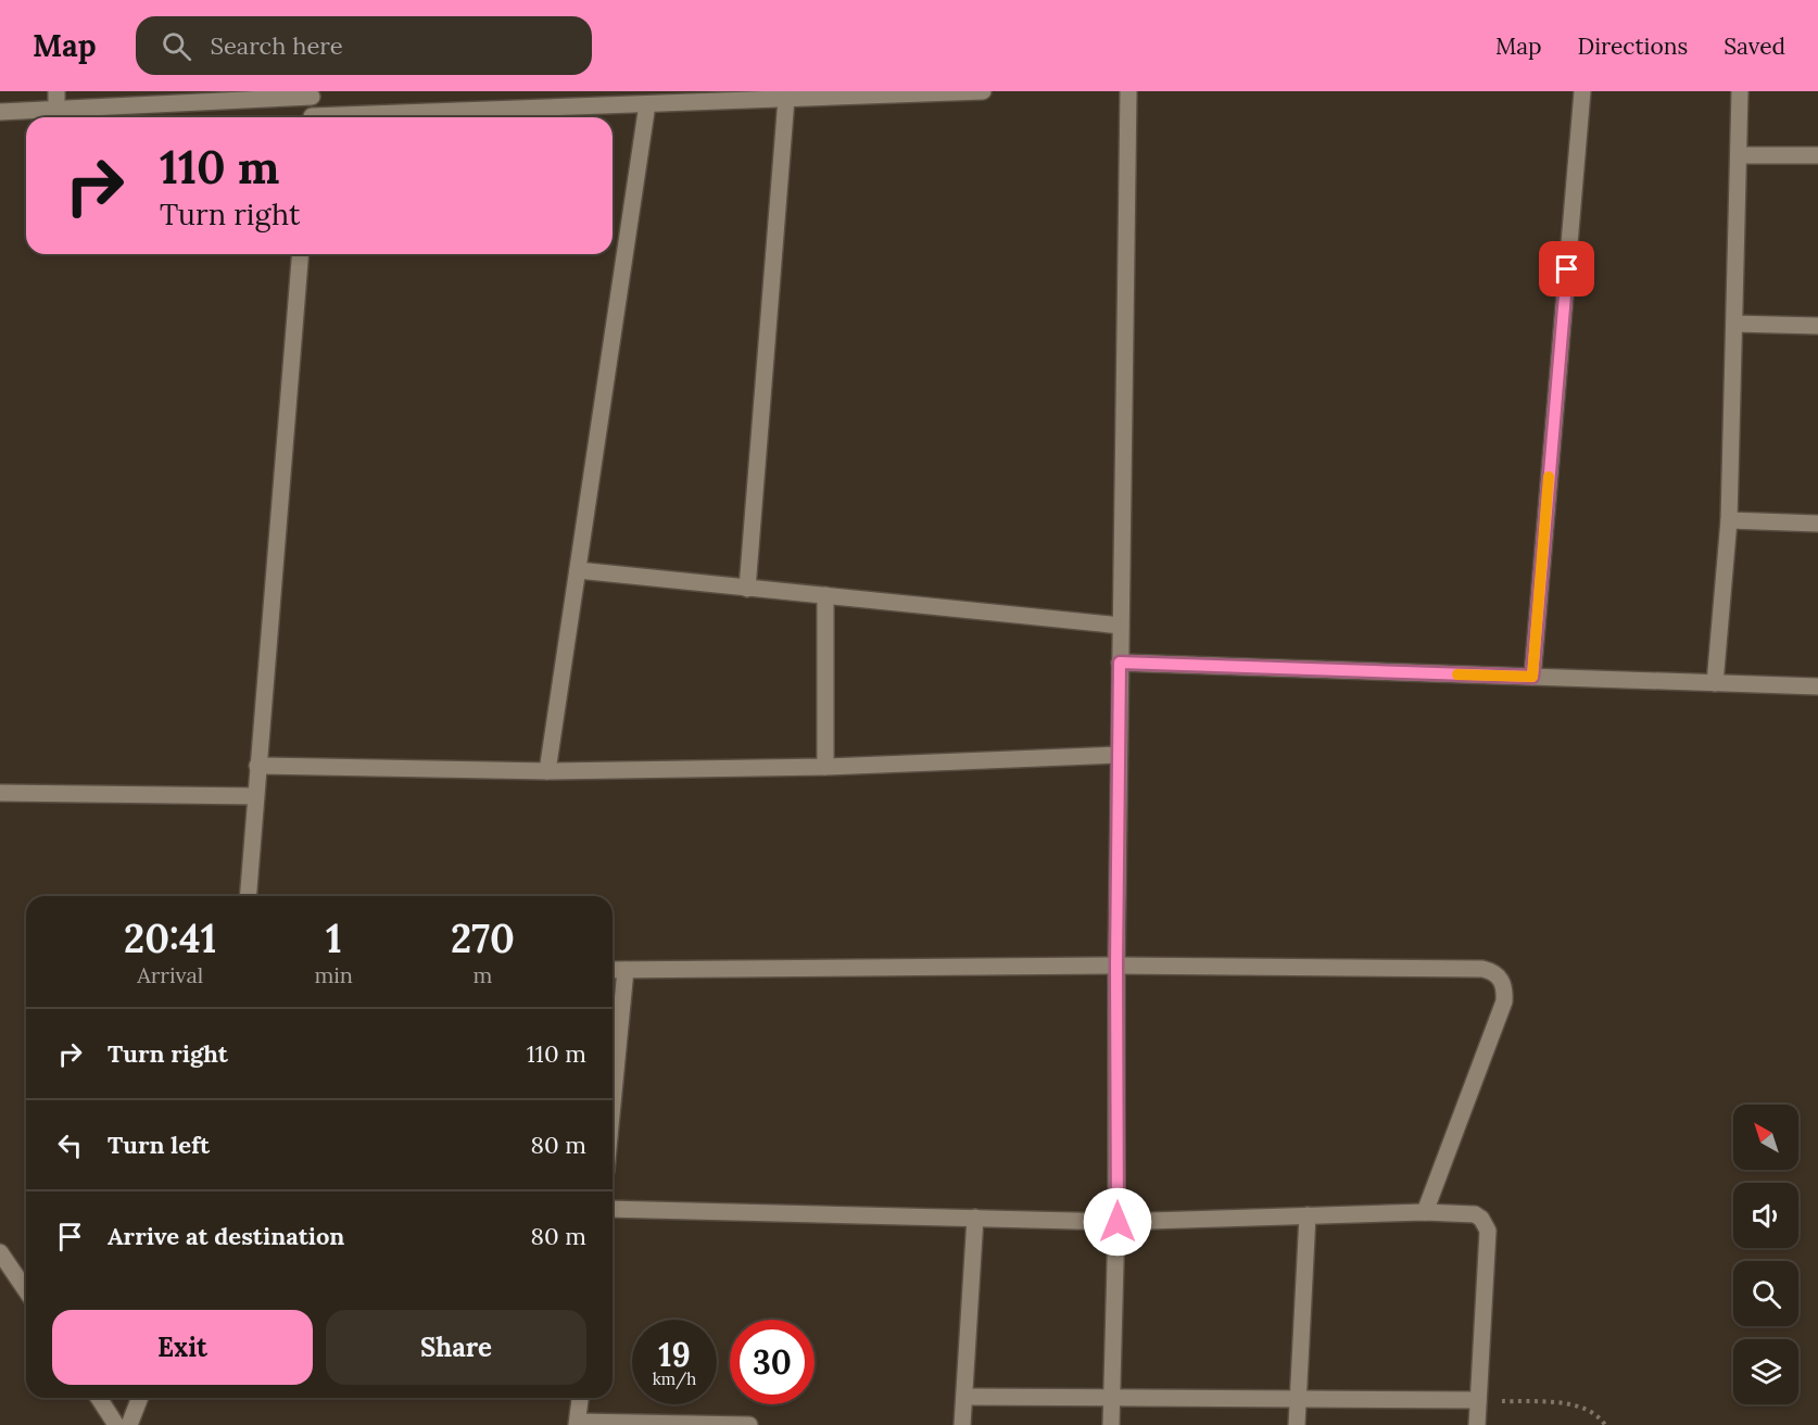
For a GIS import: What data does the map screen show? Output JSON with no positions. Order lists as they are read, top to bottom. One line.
{"north":"top left","page":{"header":"Map","search":"Search here","nav":["Map","Directions","Saved"],"turn":["110 m","Turn right"],"eta":["20:41","Arrival","1","min","270","m"],"list":[{"name":"Turn right","value":"110 m"},{"name":"Turn left","value":"80 m"},{"name":"Arrive at destination","value":"80 m"}],"buttons":["Exit","Share"],"speed":"19 km/h","limit":"30"}}
